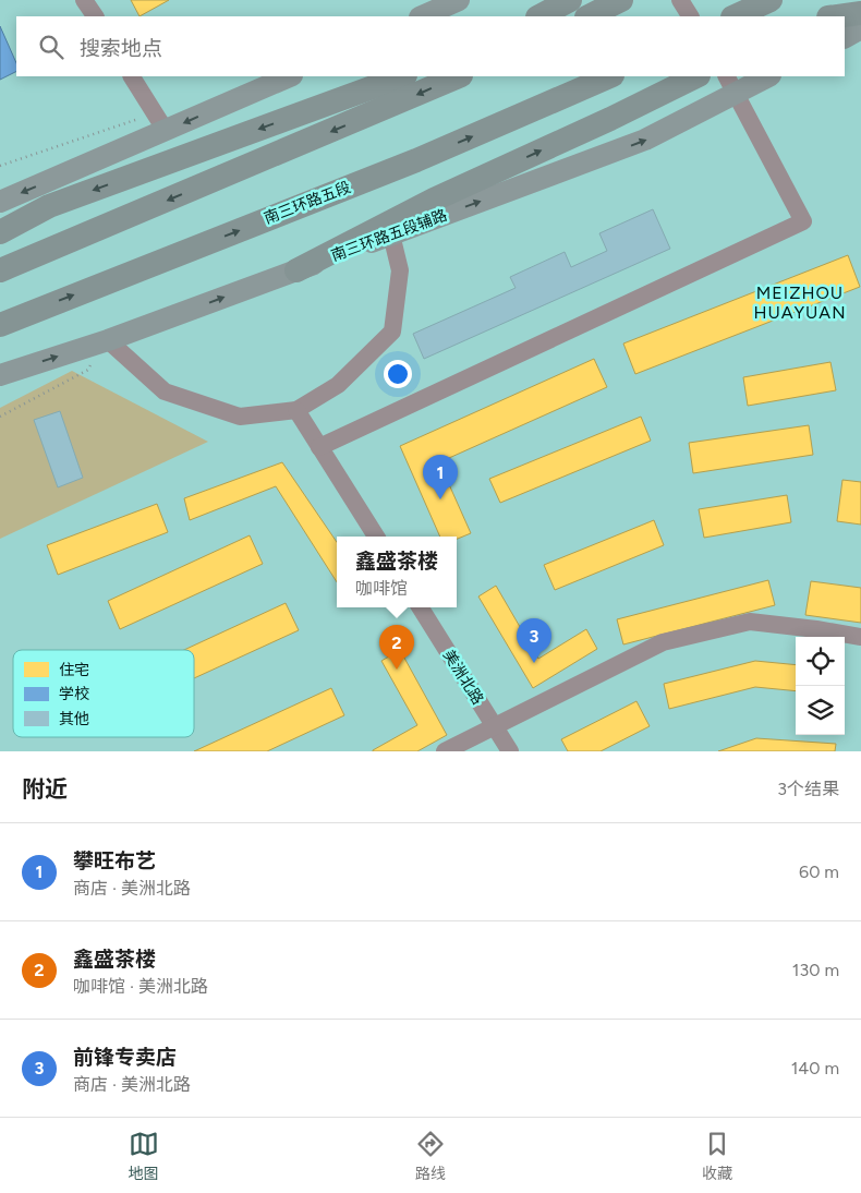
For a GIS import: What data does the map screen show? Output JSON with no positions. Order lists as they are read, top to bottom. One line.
{"streets":{"highway":["南三环路五段"],"main road":["南三环路五段辅路"],"street":["美洲北路"]},"districts":["MEIZHOU HUAYUAN"],"legend":["住宅","学校","其他"],"page":{"search":"搜索地点","pins":["1","3","2"],"popup":["鑫盛茶楼","咖啡馆"],"heading":["附近","3个结果"],"list":[{"mark":"1","name":"攀旺布艺","note":"商店 · 美洲北路","value":"60 m"},{"mark":"2","name":"鑫盛茶楼","note":"咖啡馆 · 美洲北路","value":"130 m"},{"mark":"3","name":"前锋专卖店","note":"商店 · 美洲北路","value":"140 m"}],"nav":["地图","路线","收藏"]}}
